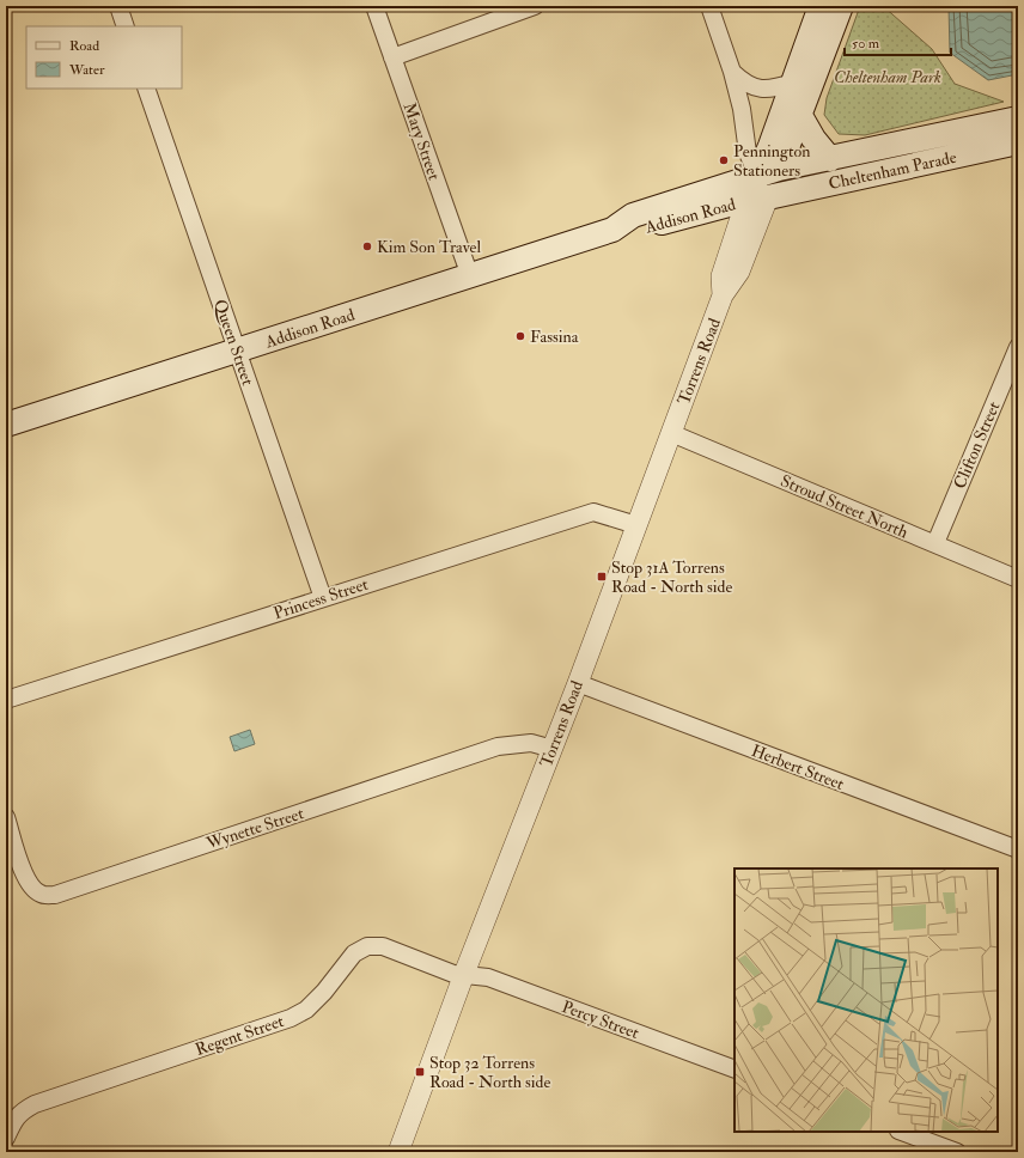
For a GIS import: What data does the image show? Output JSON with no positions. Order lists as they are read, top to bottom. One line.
{"streets":{"main road":["Cheltenham Parade","Addison Road","Torrens Road"],"street":["Mary Street","Queen Street","Clifton Street","Stroud Street North","Princess Street","Herbert Street","Wynette Street","Percy Street","Regent Street"]},"crossings":[["Mary Street","Addison Road"],["Cheltenham Parade","Addison Road"],["Cheltenham Parade","Torrens Road"],["Addison Road","Queen Street"],["Addison Road","Torrens Road"],["Queen Street","Princess Street"],["Torrens Road","Stroud Street North"],["Torrens Road","Princess Street"],["Torrens Road","Herbert Street"],["Torrens Road","Wynette Street"],["Torrens Road","Percy Street"],["Torrens Road","Regent Street"],["Clifton Street","Stroud Street North"],["Percy Street","Regent Street"]],"parks":["Cheltenham Park"],"places":{"other":["Pennington Stationers","Kim Son Travel","Fassina"],"transit":["Stop 31A Torrens Road - North side","Stop 32 Torrens Road - North side"]},"legend":["Road","Water"],"scale_bar":"50 m"}
